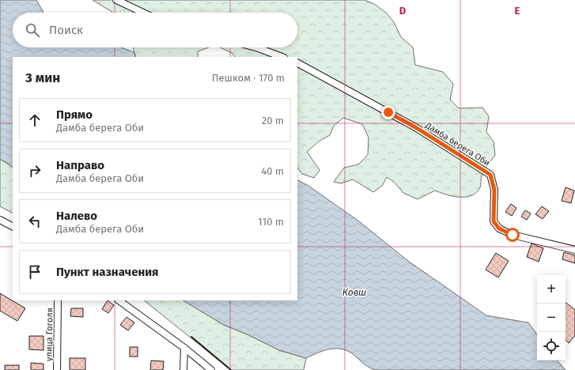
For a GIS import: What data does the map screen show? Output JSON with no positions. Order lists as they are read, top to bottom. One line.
{"streets":{"street":["Дамба берега Оби","улица Гоголя"]},"water":["Ковш"],"page":{"search":"Поиск","heading":["3 мин","Пешком · 170 m"],"list":[["Прямо","Дамба берега Оби","20 m"],["Направо","Дамба берега Оби","40 m"],["Налево","Дамба берега Оби","110 m"],"Пункт назначения"],"map_buttons":["+","−"]},"grid":{"columns":["D","E"]}}
